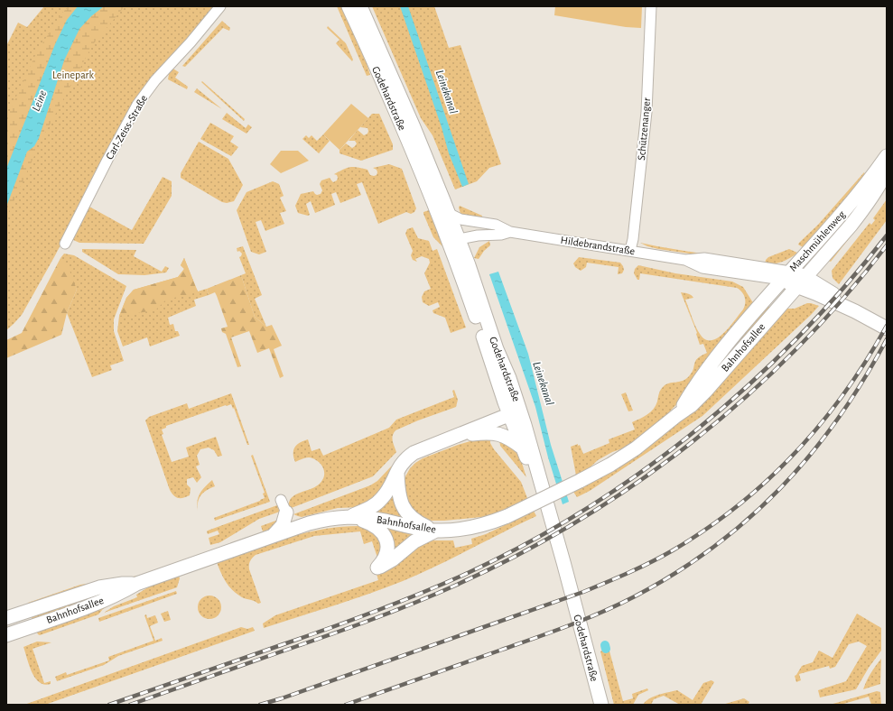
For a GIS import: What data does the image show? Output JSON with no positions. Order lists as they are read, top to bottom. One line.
{"streets":{"main road":["Godehardstraße","Maschmühlenweg","Bahnhofsallee"],"street":["Carl-Zeiss-Straße","Schützenanger","Hildebrandstraße"]},"crossings":[["Godehardstraße","Hildebrandstraße"],["Schützenanger","Hildebrandstraße"],["Maschmühlenweg","Hildebrandstraße"],["Maschmühlenweg","Bahnhofsallee"],["Hildebrandstraße","Bahnhofsallee"]],"water":["Leinekanal","Leine"],"parks":["Leinepark"]}
